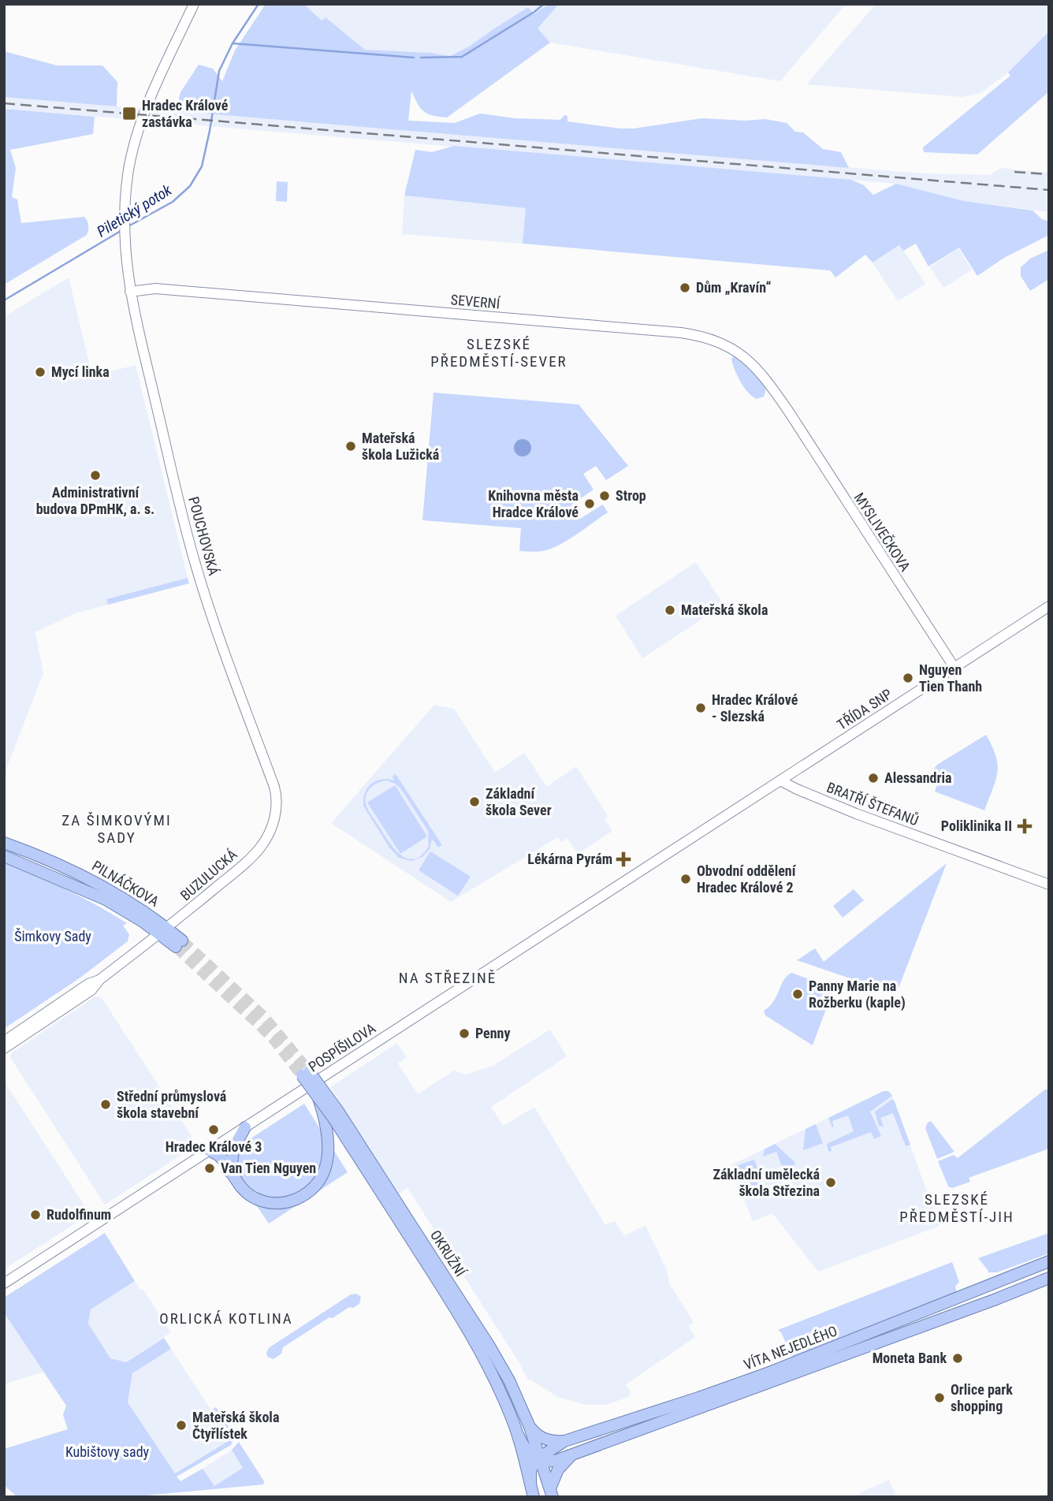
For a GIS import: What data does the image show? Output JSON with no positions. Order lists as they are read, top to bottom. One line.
{"streets":{"main road":["PILNÁČKOVA","OKRUŽNÍ","VÍTA NEJEDLÉHO"],"street":["SEVERNÍ","MYSLIVEČKOVA","POUCHOVSKÁ","TŘÍDA SNP","BRATŘÍ ŠTEFANŮ","BUZULUCKÁ","POSPÍŠILOVA"]},"crossings":[["SEVERNÍ","MYSLIVEČKOVA"],["SEVERNÍ","POUCHOVSKÁ"],["MYSLIVEČKOVA","TŘÍDA SNP"],["POUCHOVSKÁ","BUZULUCKÁ"],["TŘÍDA SNP","BRATŘÍ ŠTEFANŮ"],["TŘÍDA SNP","POSPÍŠILOVA"],["BUZULUCKÁ","PILNÁČKOVA"],["OKRUŽNÍ","VÍTA NEJEDLÉHO"]],"districts":["SLEZSKÉ PŘEDMĚSTÍ-SEVER","ZA ŠIMKOVÝMI SADY","NA STŘEZINĚ","SLEZSKÉ PŘEDMĚSTÍ-JIH","ORLICKÁ KOTLINA"],"water":["Piletický potok"],"parks":["Šimkovy Sady","Kubištovy sady"],"places":{"transit":["Hradec Králové zastávka"],"other":["Dům „Kravín“","Mycí linka","Mateřská škola Lužická","Administrativní budova DPmHK, a. s.","Strop","Knihovna města Hradce Králové","Mateřská škola","Nguyen Tien Thanh","Hradec Králové - Slezská","Alessandria","Základní škola Sever","Obvodní oddělení Hradec Králové 2","Panny Marie na Rožberku (kaple)","Penny","Střední průmyslová škola stavební","Hradec Králové 3","Van Tien Nguyen","Základní umělecká škola Střezina","Rudolfinum","Moneta Bank","Orlice park shopping","Mateřská škola Čtyřlístek"],"health":["Poliklinika II","Lékárna Pyrám"]}}
